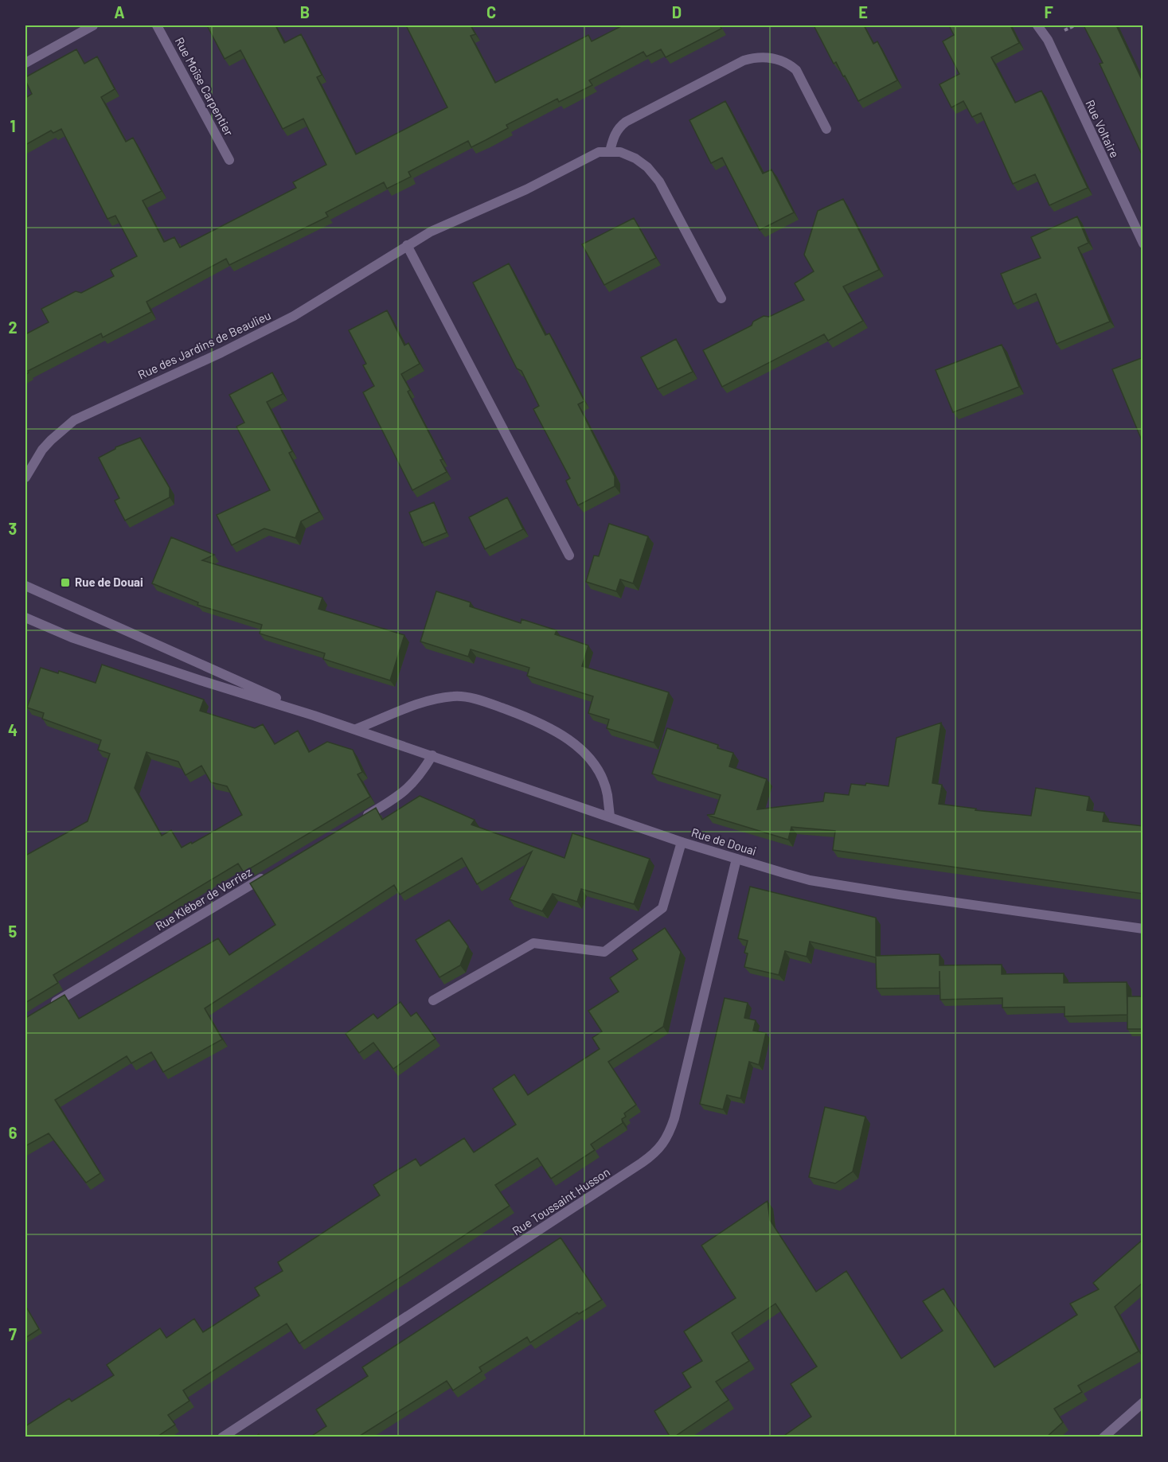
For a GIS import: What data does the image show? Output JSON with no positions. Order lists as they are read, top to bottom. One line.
{"streets":{"street":["Rue Moïse Carpentier","Rue Voltaire","Rue des Jardins de Beaulieu","Rue de Douai","Rue Kléber de Verriez","Rue Toussaint Husson"]},"crossings":[["Rue de Douai","Rue Toussaint Husson"]],"places":{"transit":["Rue de Douai"]},"grid":{"columns":["A","B","C","D","E","F"],"rows":["1","2","3","4","5","6","7"]}}
